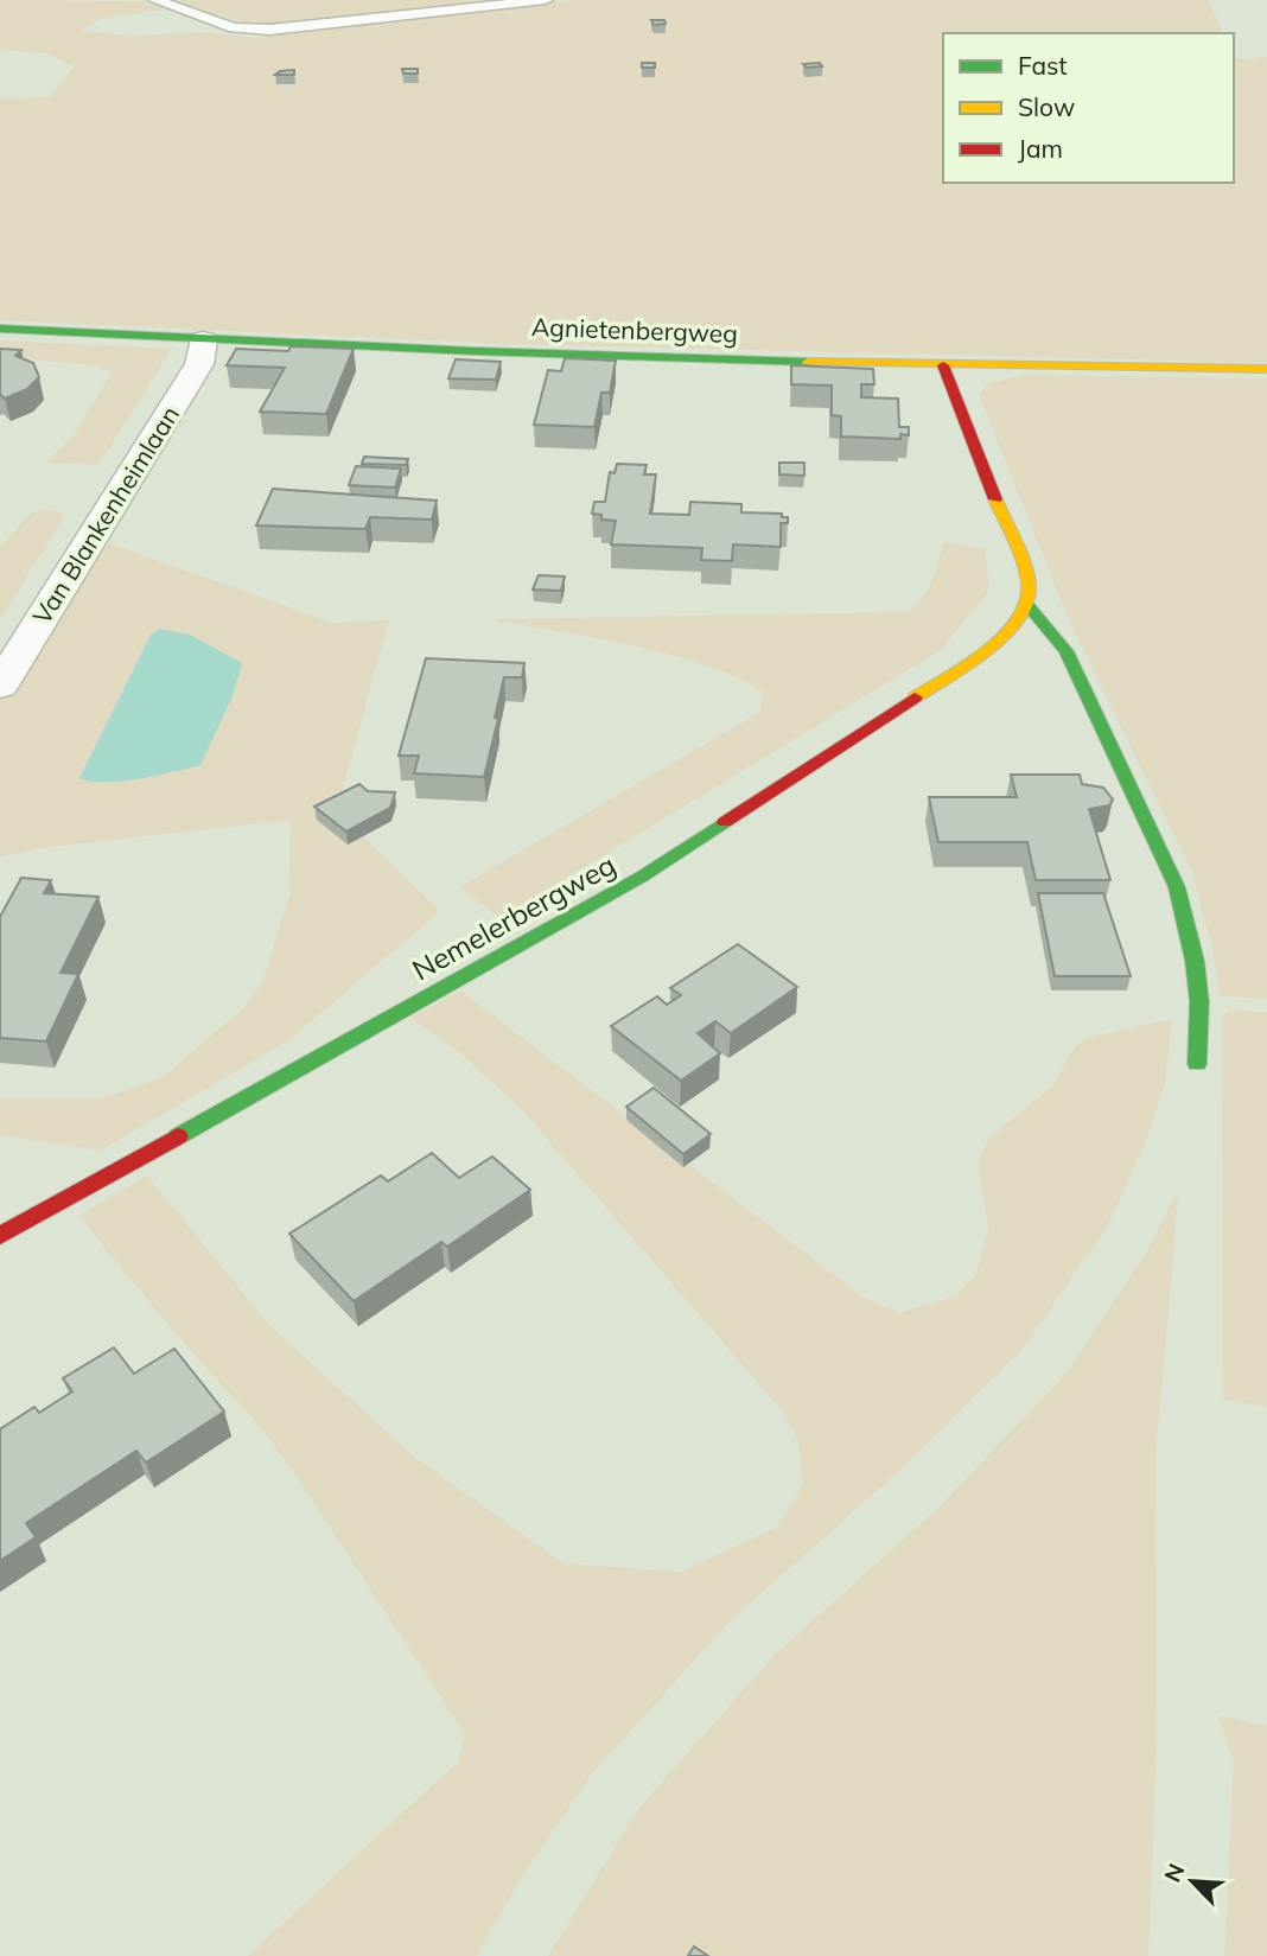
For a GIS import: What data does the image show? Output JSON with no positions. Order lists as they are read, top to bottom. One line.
{"streets":{"street":["Agnietenbergweg","Van Blankenheimlaan","Nemelerbergweg"]},"crossings":[["Agnietenbergweg","Van Blankenheimlaan"]],"legend":["Fast","Slow","Jam"],"north":"top left"}
